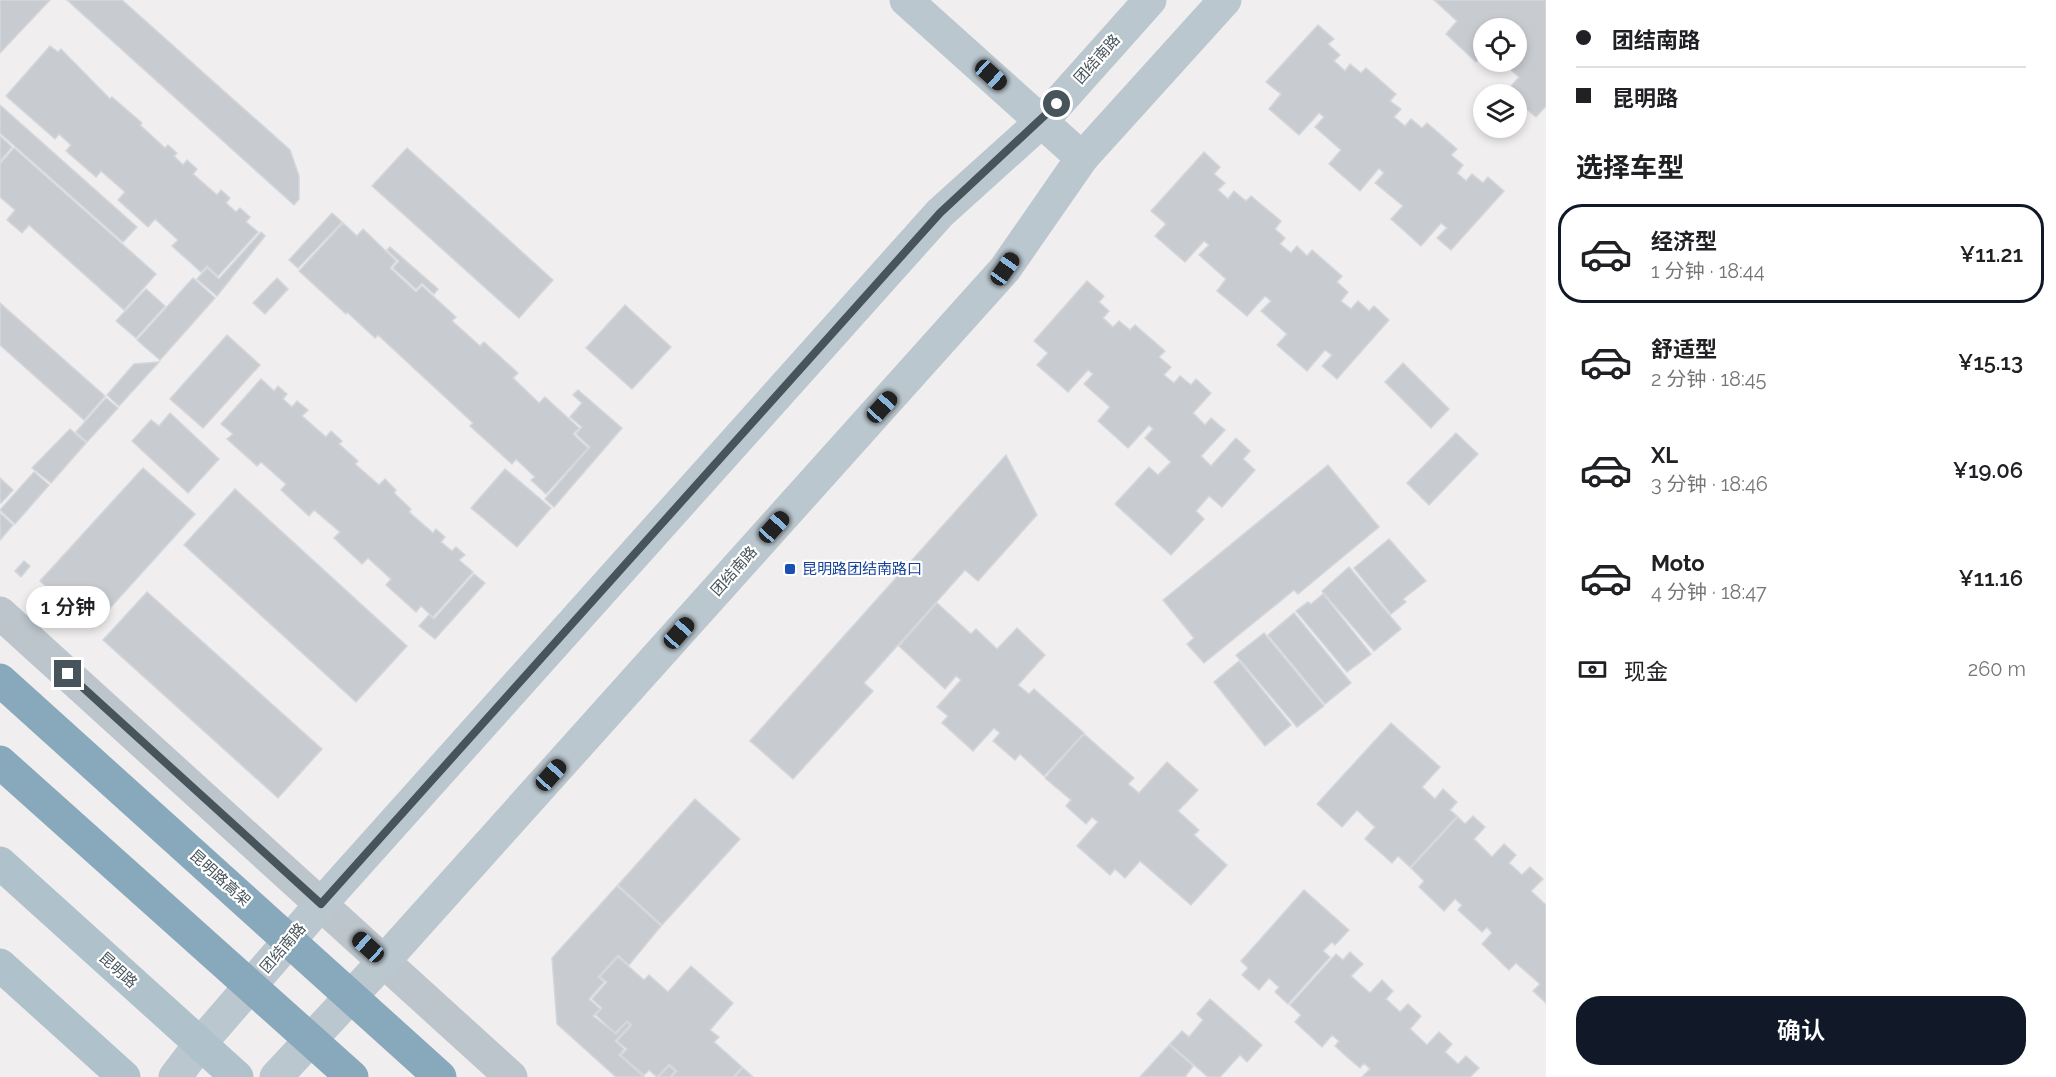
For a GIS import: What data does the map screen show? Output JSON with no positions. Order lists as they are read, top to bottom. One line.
{"streets":{"highway":["昆明路高架"],"main road":["团结南路","昆明路"]},"crossings":[["团结南路","昆明路"]],"places":{"transit":["昆明路团结南路口"]},"page":{"banner":["团结南路","昆明路"],"heading":"选择车型","list":[{"name":"经济型","note":"1 分钟 · 18:44","value":"¥11.21"},{"name":"舒适型","note":"2 分钟 · 18:45","value":"¥15.13"},{"name":"XL","note":"3 分钟 · 18:46","value":"¥19.06"},{"name":"Moto","note":"4 分钟 · 18:47","value":"¥11.16"}],"bubble":"1 分钟","pay":["现金","260 m"],"buttons":"确认"}}
